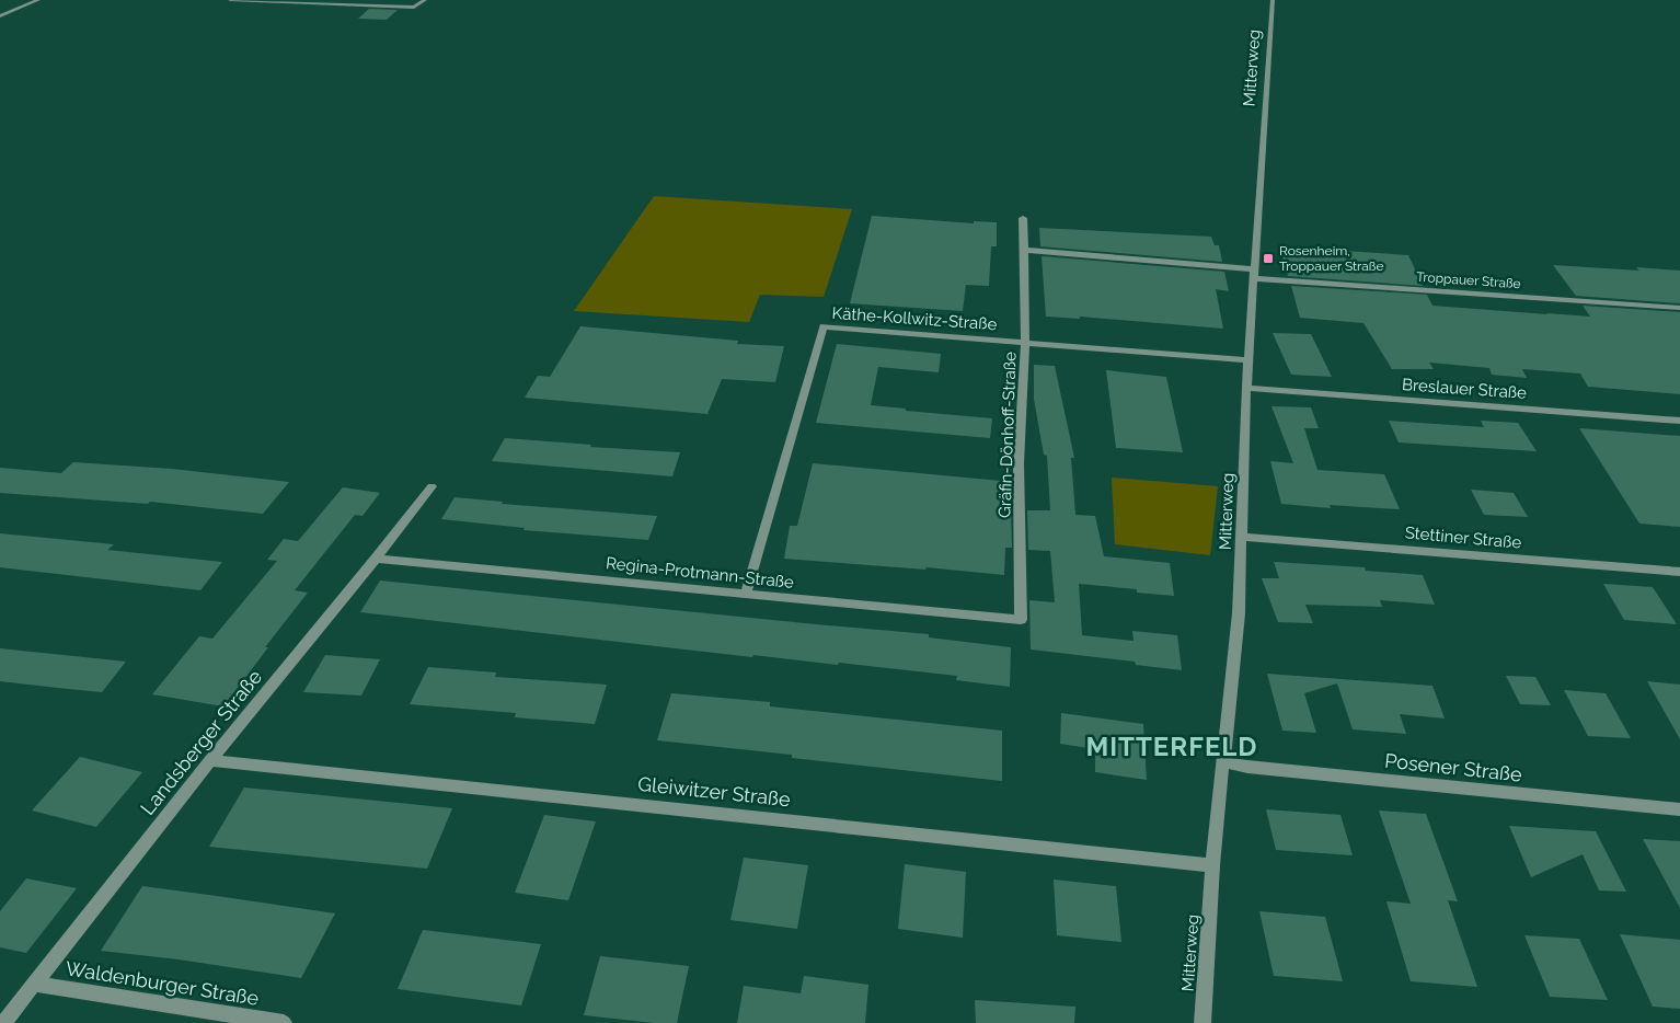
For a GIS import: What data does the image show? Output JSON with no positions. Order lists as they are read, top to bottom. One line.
{"streets":{"street":["Mitterweg","Troppauer Straße","Käthe-Kollwitz-Straße","Breslauer Straße","Gräfin-Dönhoff-Straße","Stettiner Straße","Regina-Protmann-Straße","Landsberger Straße","Posener Straße","Gleiwitzer Straße","Waldenburger Straße"]},"crossings":[["Mitterweg","Troppauer Straße"],["Mitterweg","Käthe-Kollwitz-Straße"],["Mitterweg","Breslauer Straße"],["Mitterweg","Stettiner Straße"],["Mitterweg","Posener Straße"],["Mitterweg","Gleiwitzer Straße"],["Käthe-Kollwitz-Straße","Gräfin-Dönhoff-Straße"],["Käthe-Kollwitz-Straße","Regina-Protmann-Straße"],["Gräfin-Dönhoff-Straße","Regina-Protmann-Straße"],["Regina-Protmann-Straße","Landsberger Straße"],["Landsberger Straße","Gleiwitzer Straße"],["Landsberger Straße","Waldenburger Straße"]],"districts":["MITTERFELD"],"places":{"transit":["Rosenheim, Troppauer Straße"]}}
